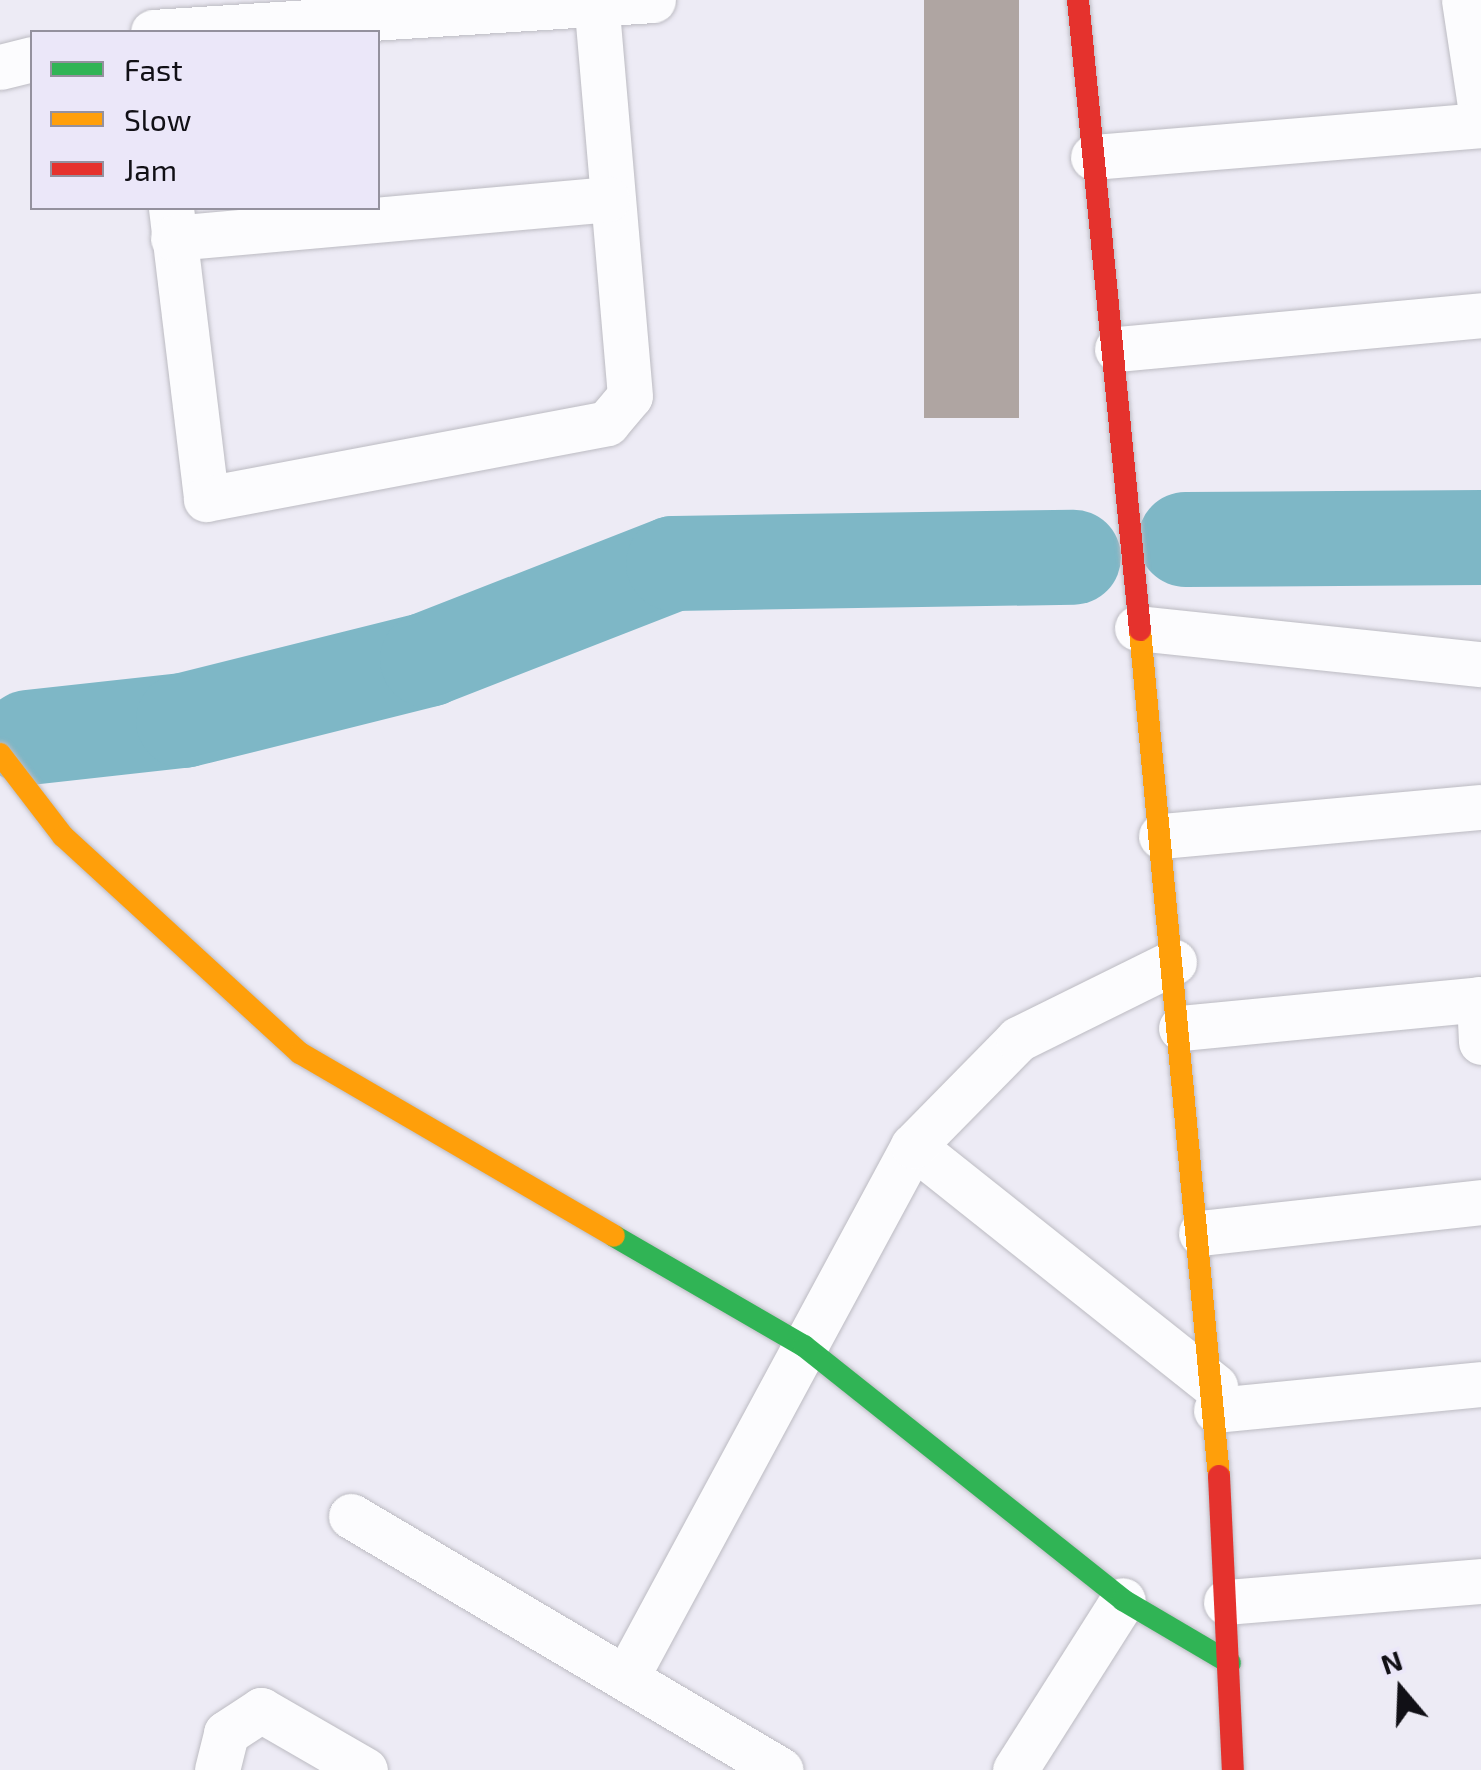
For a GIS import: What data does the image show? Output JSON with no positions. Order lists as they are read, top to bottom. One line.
{"legend":["Fast","Slow","Jam"],"north":"top"}
